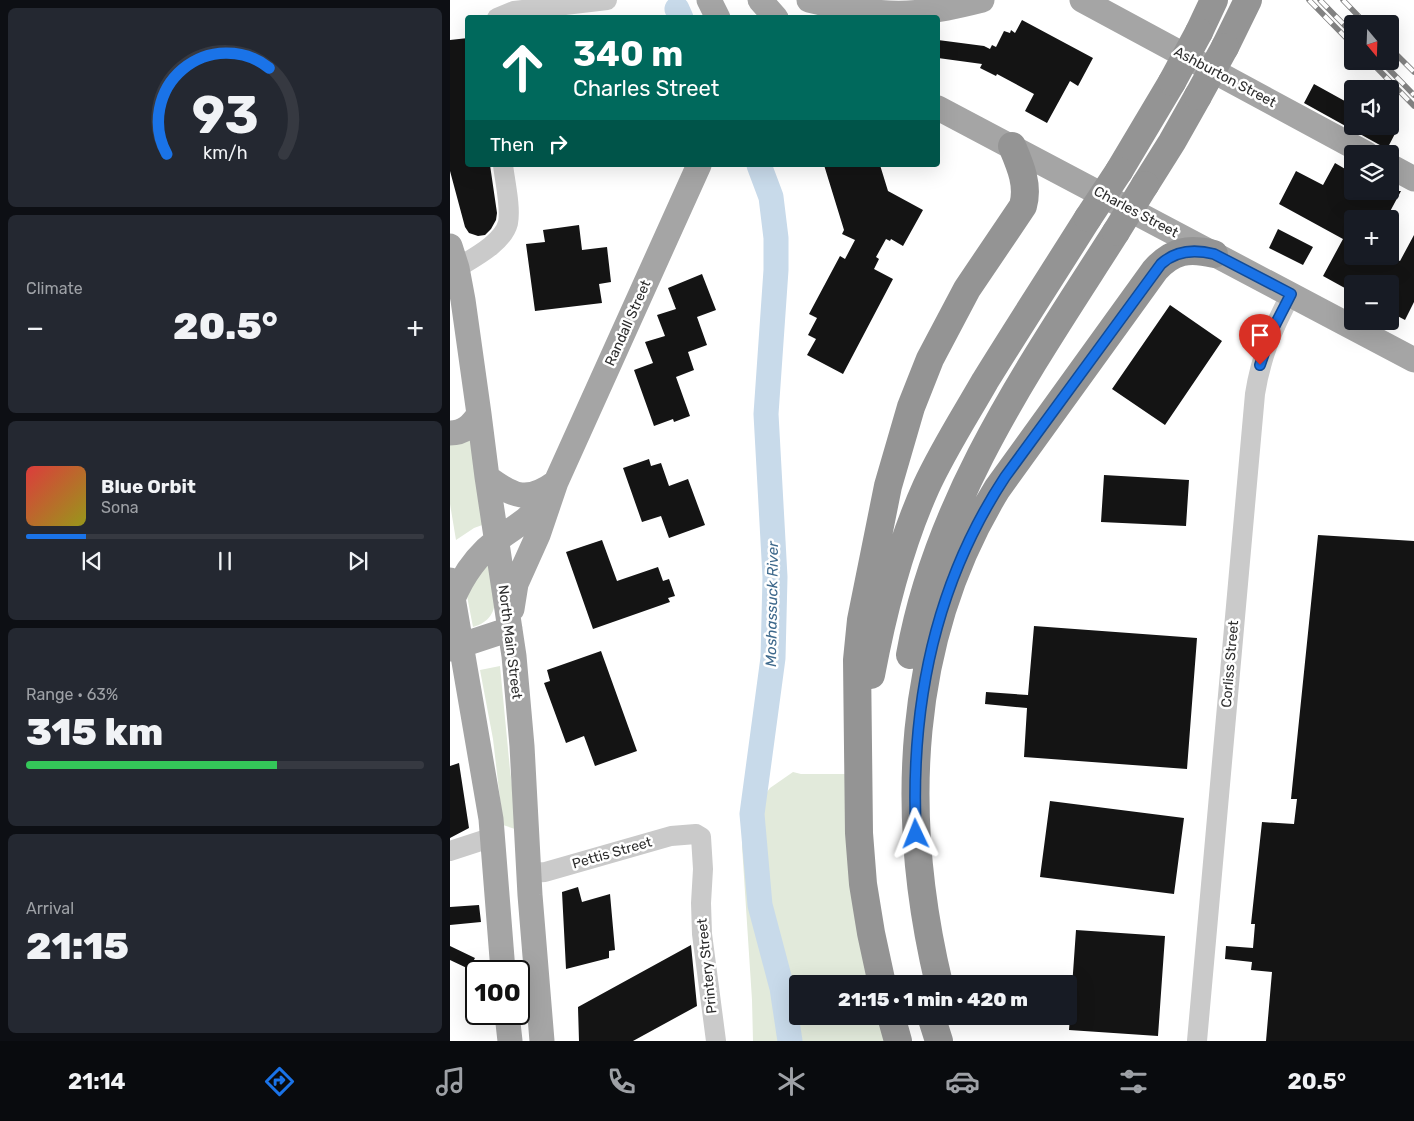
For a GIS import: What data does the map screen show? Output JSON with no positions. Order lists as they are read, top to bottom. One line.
{"streets":{"main road":["Ashburton Street","Charles Street","Randall Street","North Main Street"],"street":["Corliss Street","Pettis Street","Printery Street"]},"crossings":[["Charles Street","Corliss Street"],["Randall Street","North Main Street"],["North Main Street","Pettis Street"],["Pettis Street","Printery Street"]],"water":["Moshassuck River"],"north":"bottom","page":{"map_buttons":["+","−"],"turn":["340 m","Charles Street"],"then":"Then","tile":["Climate",["Range · 63%","315 km"],["Arrival","21:15"]],"heat":["−","20.5°","+"],"song":["Blue Orbit","Sona"],"limit":"100","trip":"21:15 · 1 min · 420 m","tabs":["21:14","20.5°"],"gauge":["93","km/h"]}}
